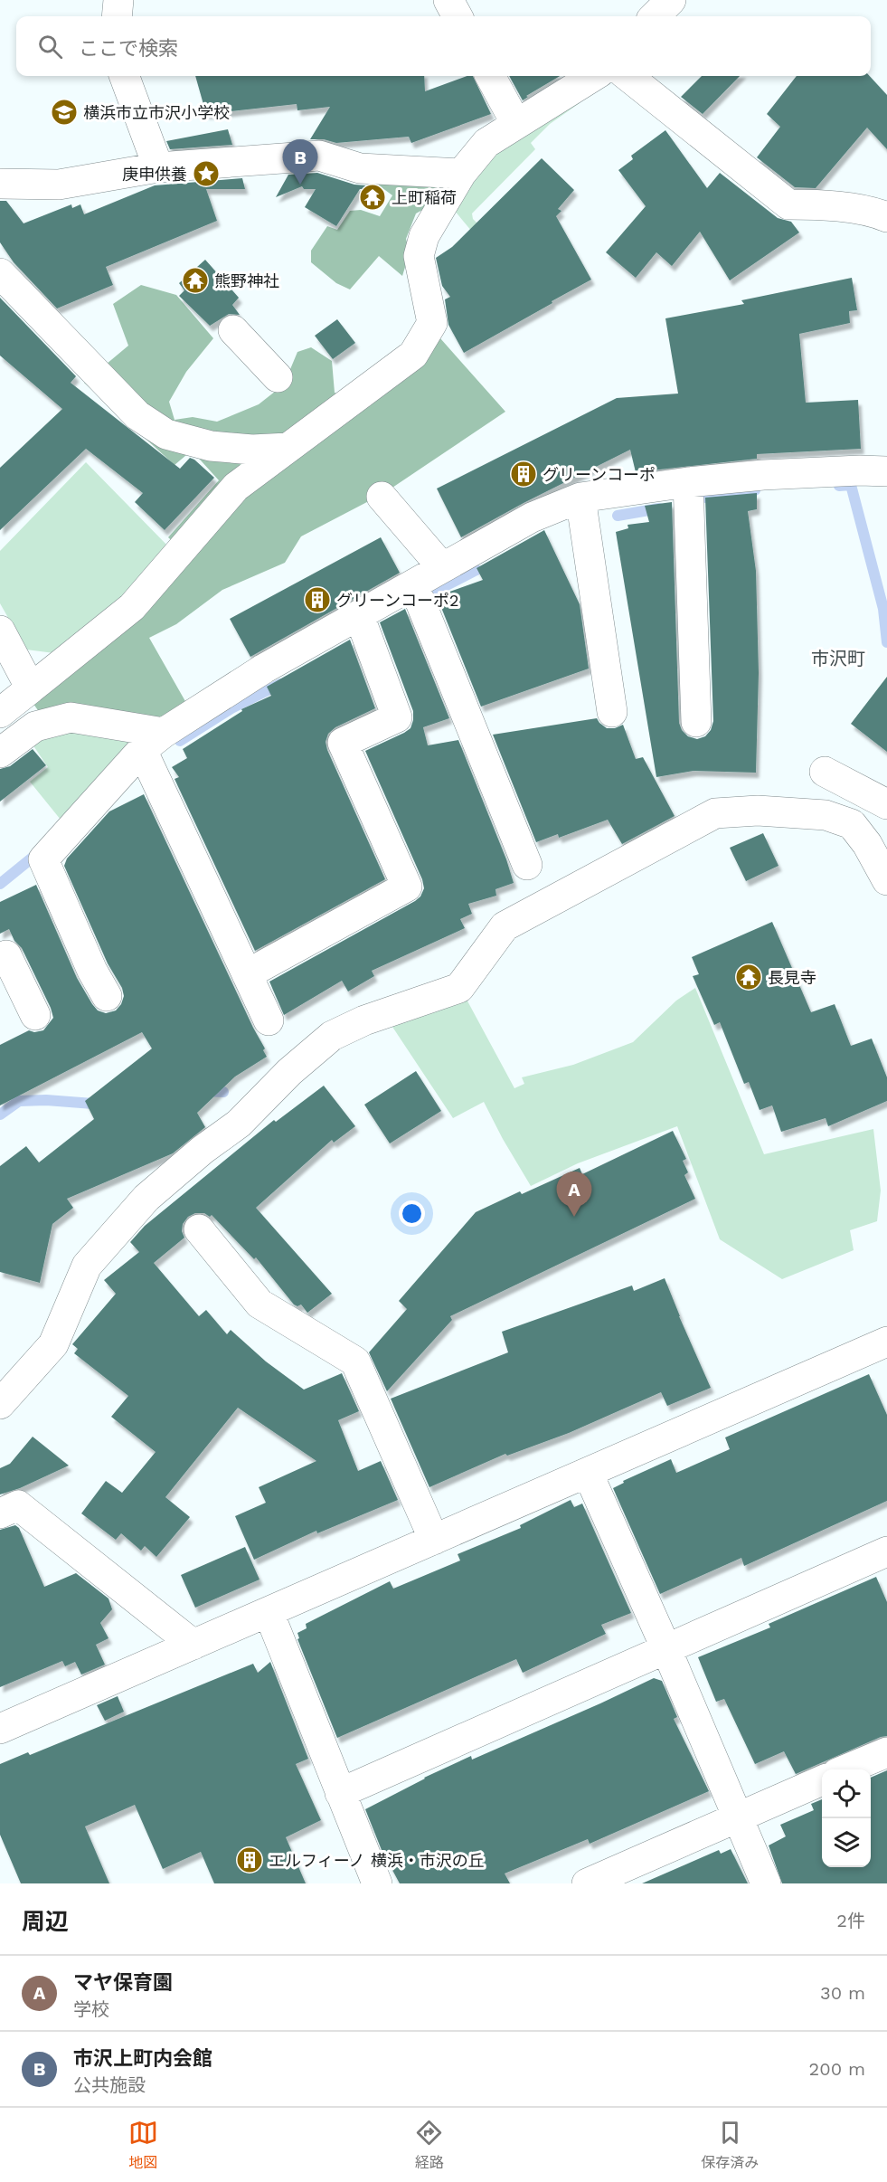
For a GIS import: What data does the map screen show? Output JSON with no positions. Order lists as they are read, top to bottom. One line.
{"districts":["市沢町"],"places":{"school or university":["横浜市立市沢小学校"],"place":["庚申供養"],"temple":["上町稲荷","熊野神社","長見寺"],"building":["グリーンコーポ","グリーンコーポ2","エルフィーノ 横浜・市沢の丘"]},"page":{"search":"ここで検索","pins":["B","A"],"heading":["周辺","2件"],"list":[{"mark":"A","name":"マヤ保育園","note":"学校","value":"30 m"},{"mark":"B","name":"市沢上町内会館","note":"公共施設","value":"200 m"}],"nav":["地図","経路","保存済み"]}}
